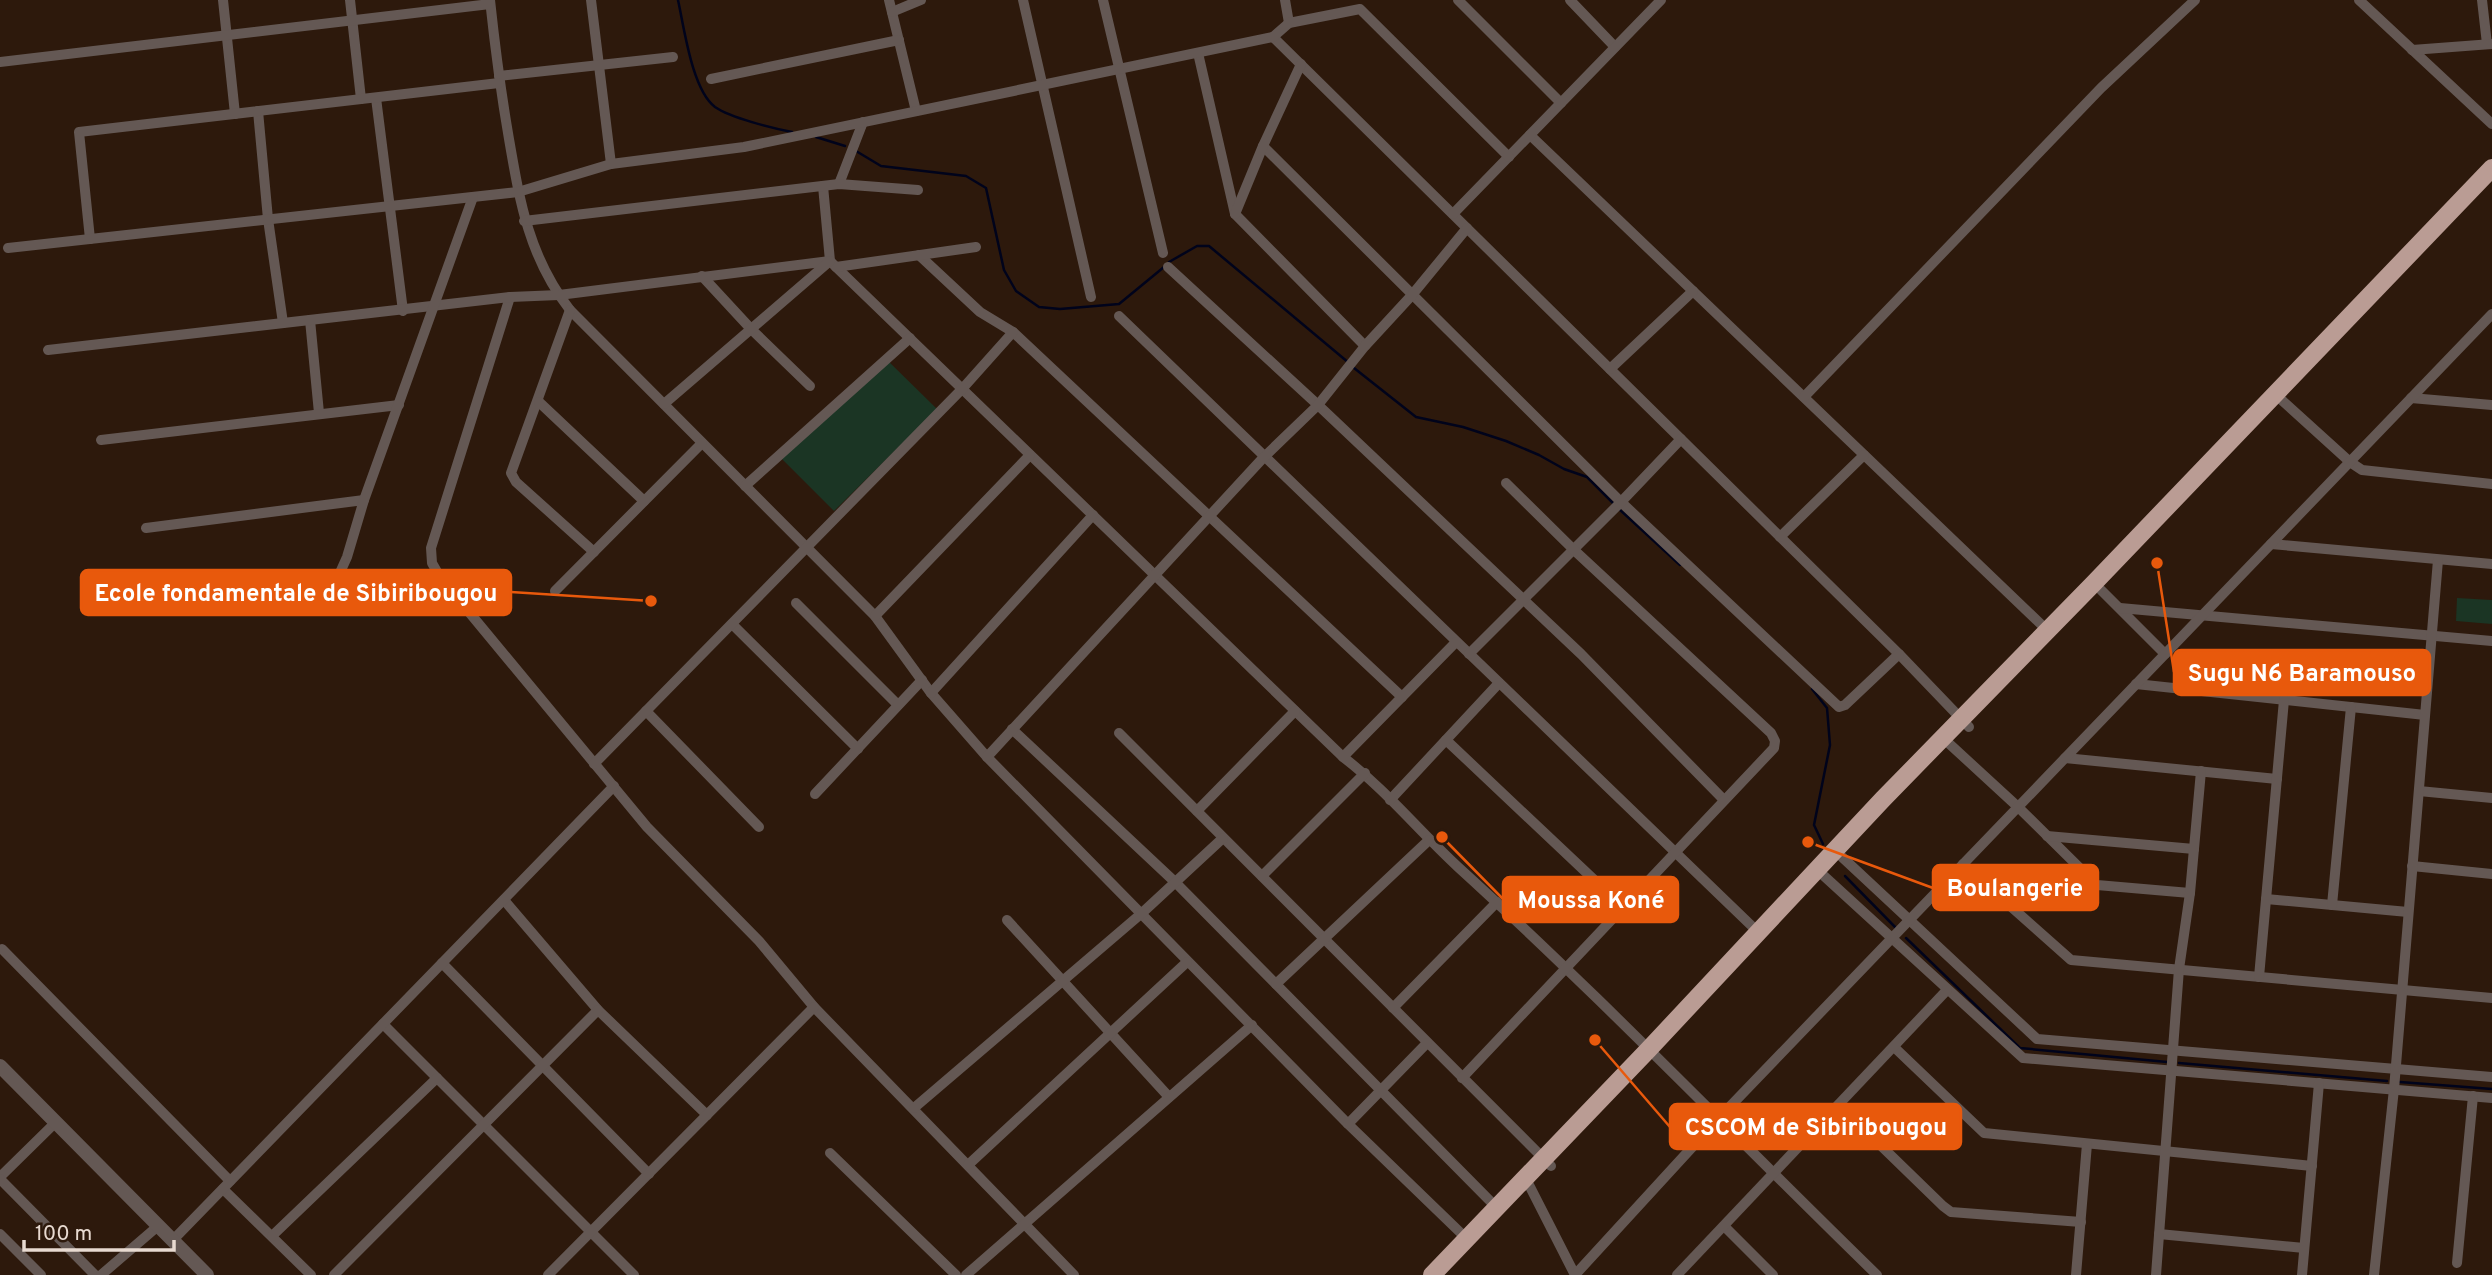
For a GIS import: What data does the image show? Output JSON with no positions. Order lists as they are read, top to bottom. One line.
{"places":["Sugu N6 Baramouso","Ecole fondamentale de Sibiribougou","Moussa Koné","Boulangerie","CSCOM de Sibiribougou"],"scale_bar":"100 m"}
